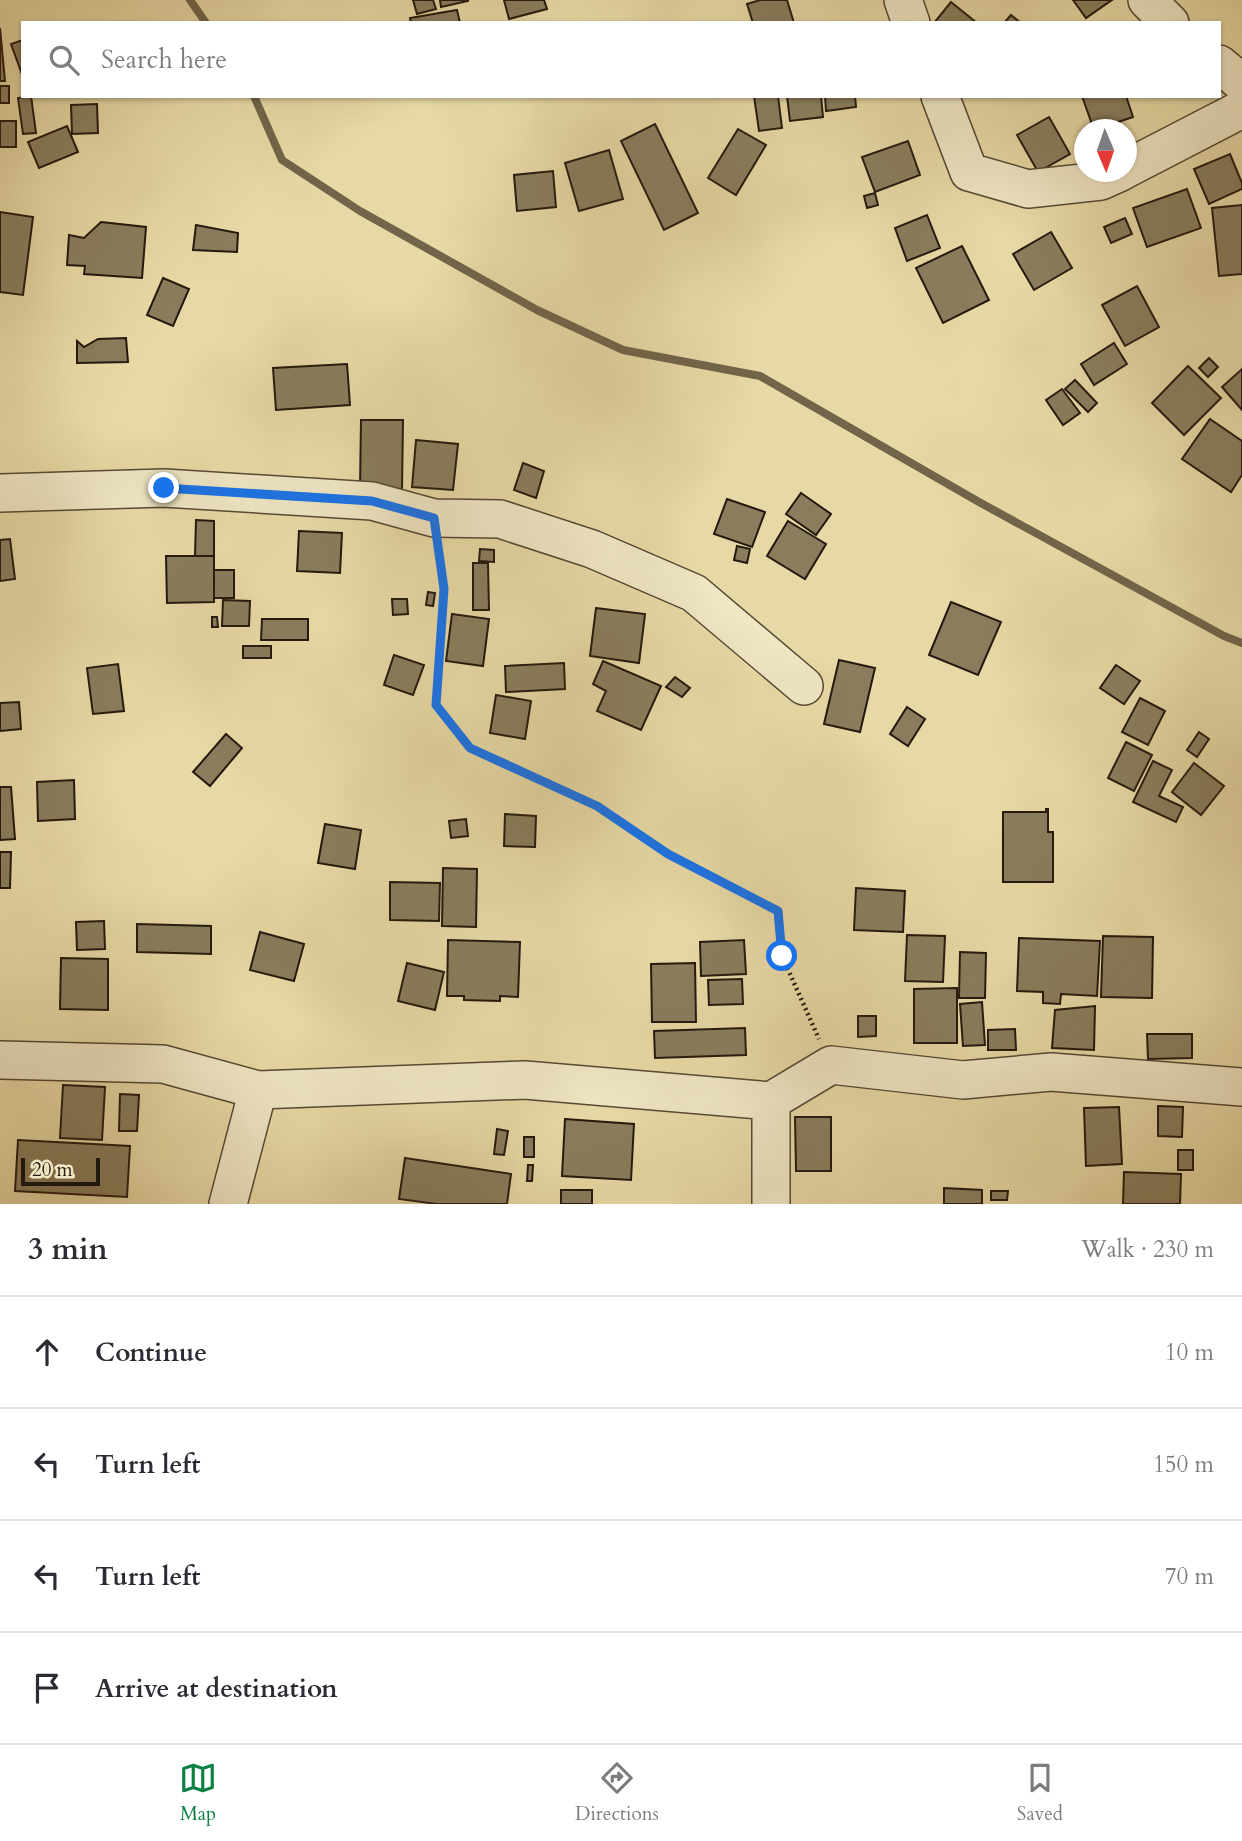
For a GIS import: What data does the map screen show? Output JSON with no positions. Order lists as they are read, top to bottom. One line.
{"scale_bar":"20 m","north":"bottom","page":{"search":"Search here","scale":"20 m","heading":["3 min","Walk · 230 m"],"list":[["Continue","10 m"],["Turn left","150 m"],["Turn left","70 m"],"Arrive at destination"],"nav":["Map","Directions","Saved"]}}
